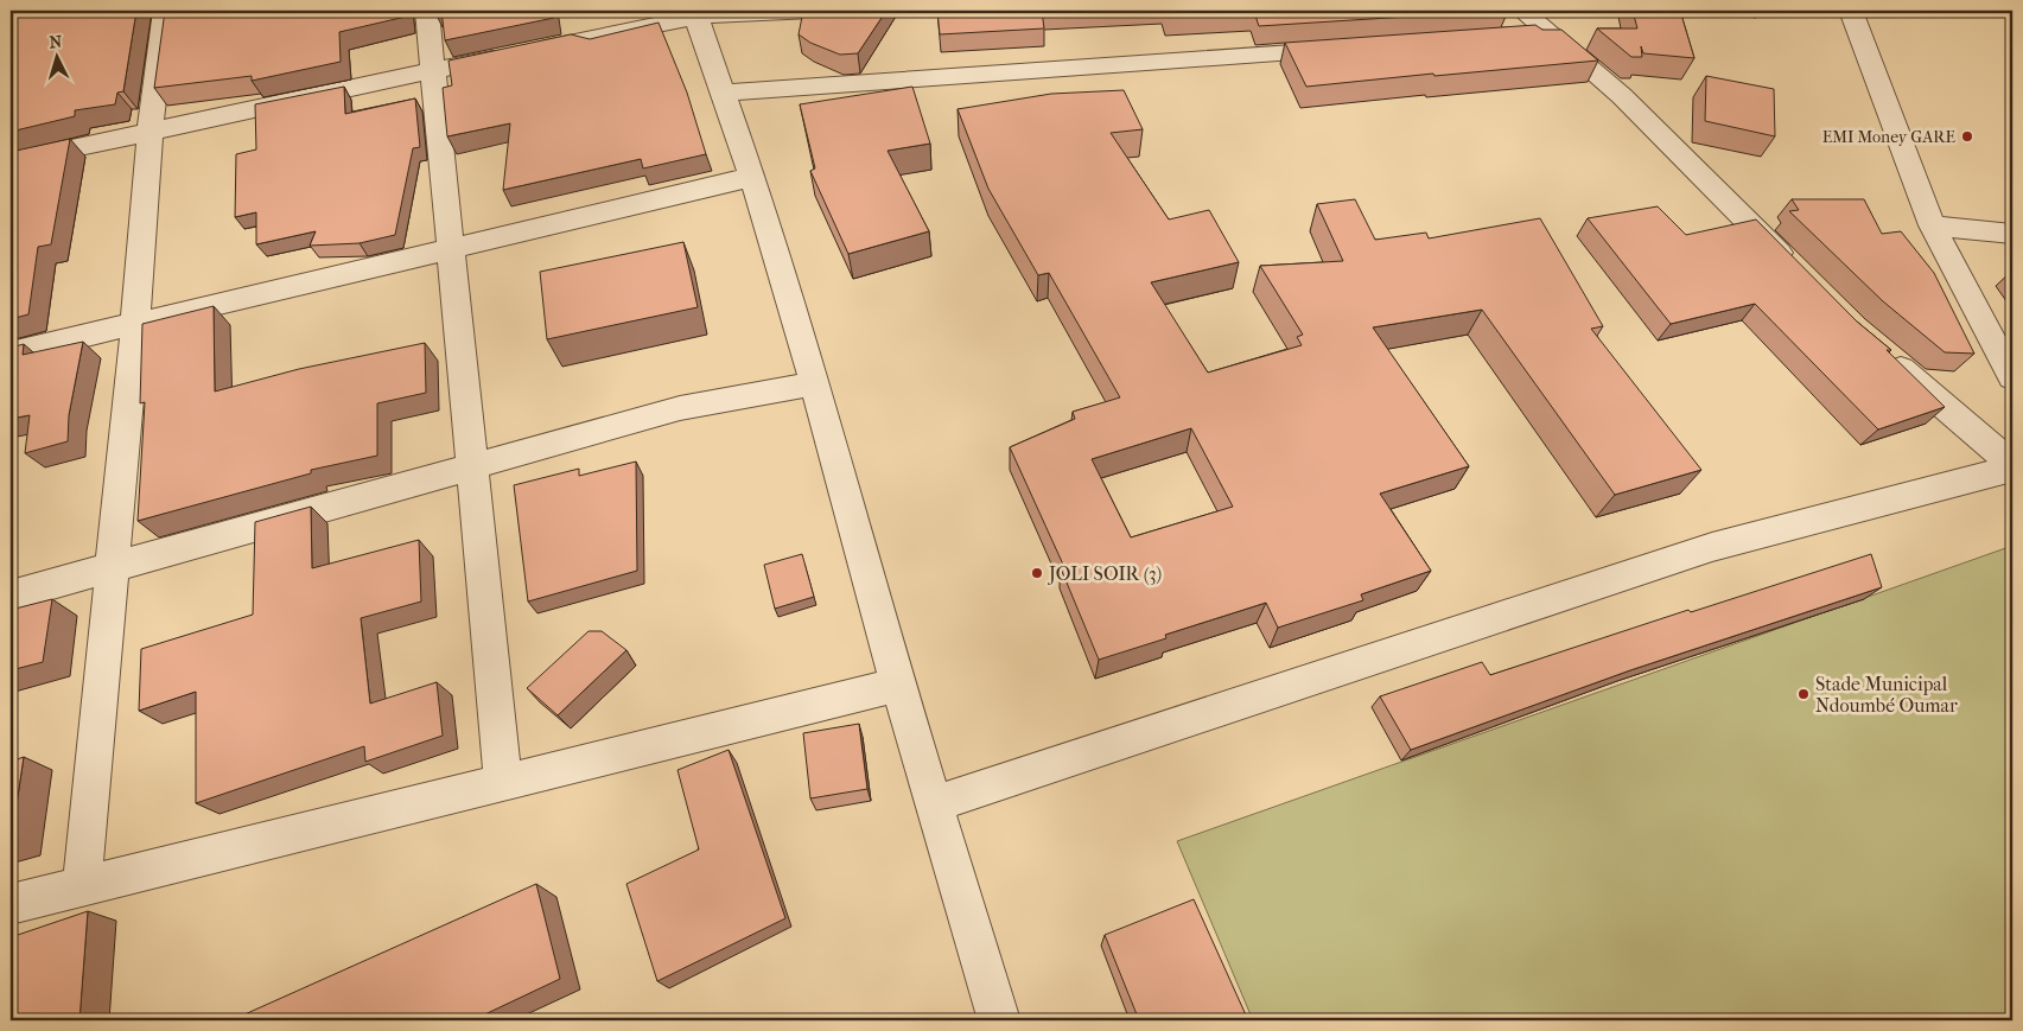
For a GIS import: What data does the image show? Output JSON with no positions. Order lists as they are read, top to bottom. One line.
{"places":["EMI Money GARE","JOLI SOIR (3)","Stade Municipal Ndoumbé Oumar"],"north":"top"}
